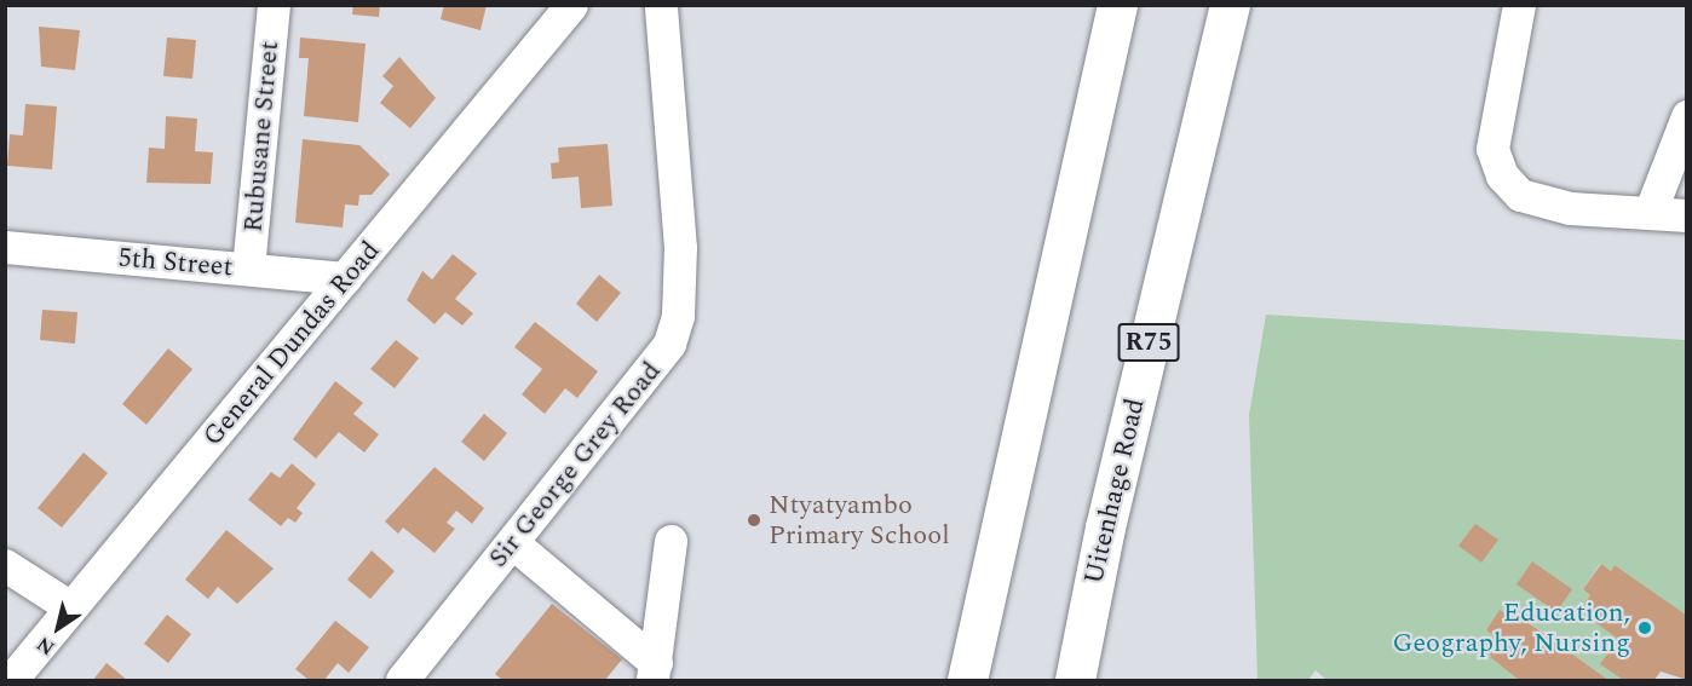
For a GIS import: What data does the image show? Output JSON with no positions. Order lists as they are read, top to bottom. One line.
{"streets":{"main road":["R75","Uitenhage Road"],"street":["Rubusane Street","5th Street","General Dundas Road","Sir George Grey Road"]},"crossings":[["Rubusane Street","5th Street"],["5th Street","General Dundas Road"]],"places":["Ntyatyambo Primary School","Education, Geography, Nursing"],"north":"bottom left"}
